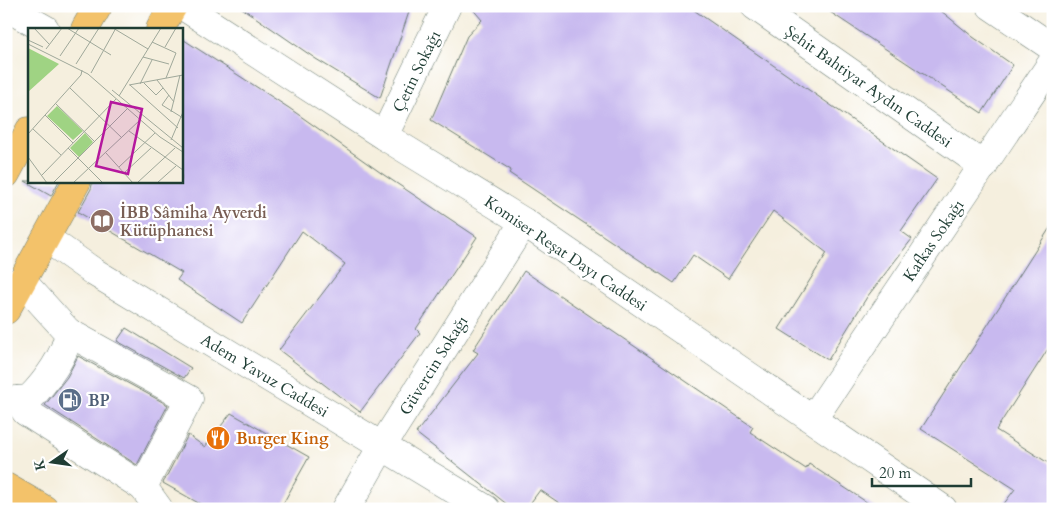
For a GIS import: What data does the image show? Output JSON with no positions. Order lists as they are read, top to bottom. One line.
{"streets":{"street":["Çetin Sokağı","Şehit Bahtiyar Aydın Caddesi","Kafkas Sokağı","Komiser Reşat Dayı Caddesi","Güvercin Sokağı","Adem Yavuz Caddesi"]},"crossings":[["Çetin Sokağı","Komiser Reşat Dayı Caddesi"],["Şehit Bahtiyar Aydın Caddesi","Kafkas Sokağı"],["Kafkas Sokağı","Komiser Reşat Dayı Caddesi"],["Komiser Reşat Dayı Caddesi","Güvercin Sokağı"],["Güvercin Sokağı","Adem Yavuz Caddesi"]],"places":{"library":["İBB Sâmiha Ayverdi Kütüphanesi"],"fuel station":["BP"],"restaurant":["Burger King"]},"scale_bar":"20 m","north":"left"}
